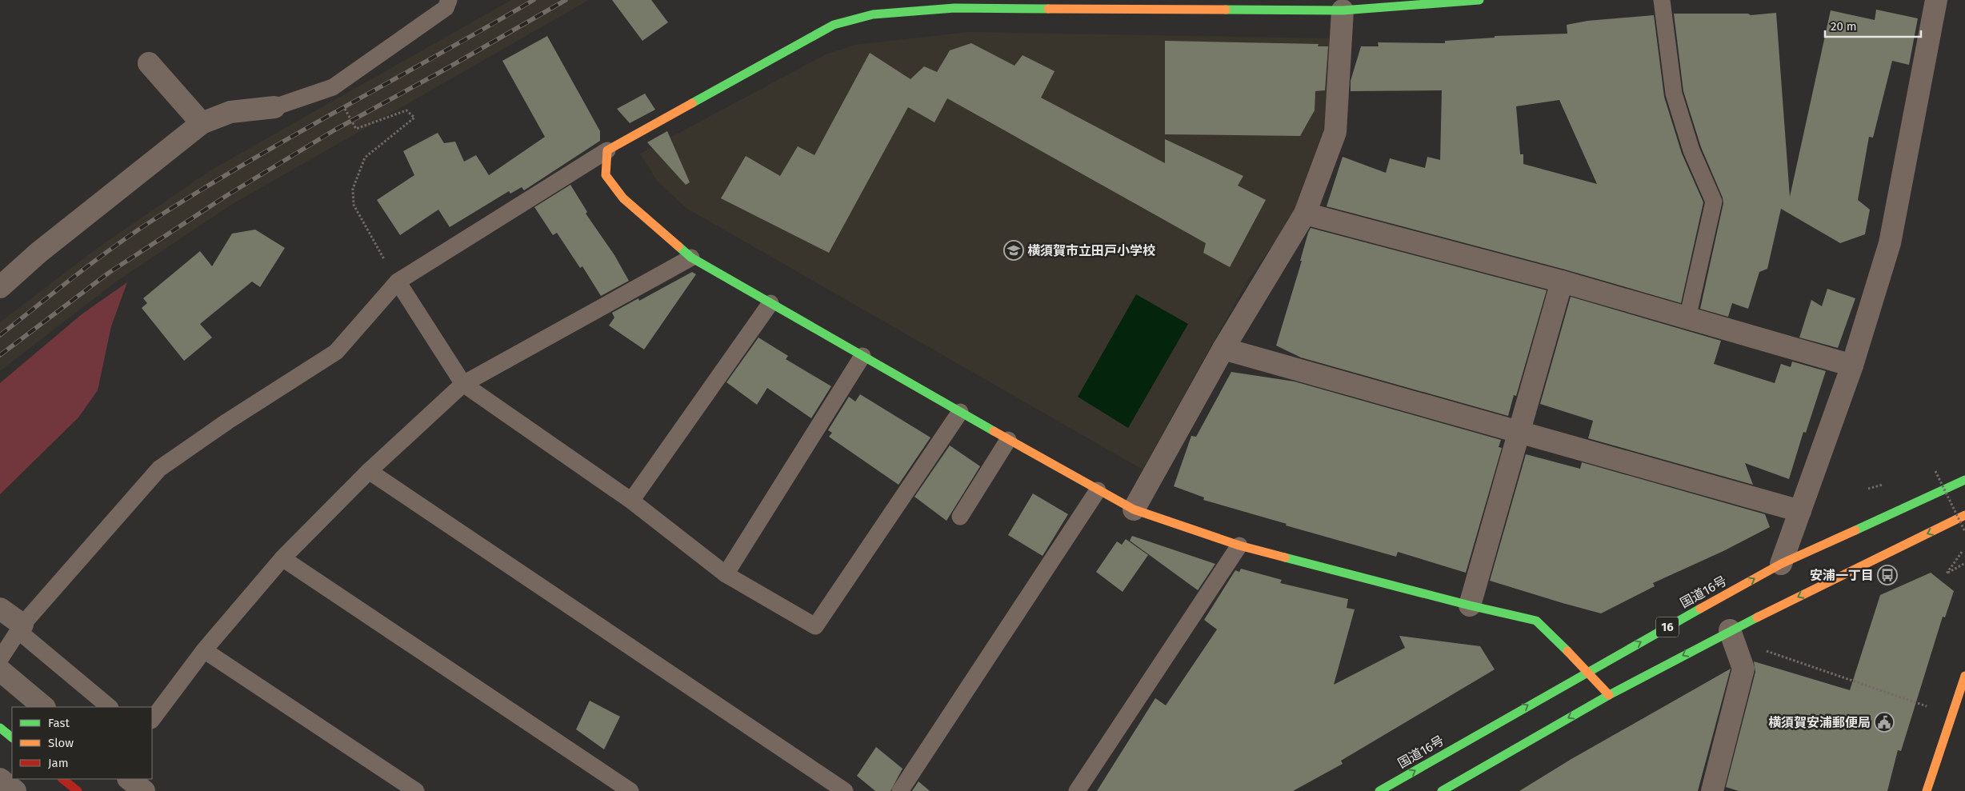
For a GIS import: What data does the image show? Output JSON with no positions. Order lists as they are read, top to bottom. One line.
{"streets":{"main road":["国道16号","16"]},"places":{"school or university":["横須賀市立田戸小学校"],"bus stop":["安浦一丁目"],"public building":["横須賀安浦郵便局"]},"legend":["Fast","Slow","Jam"],"scale_bar":"20 m"}
